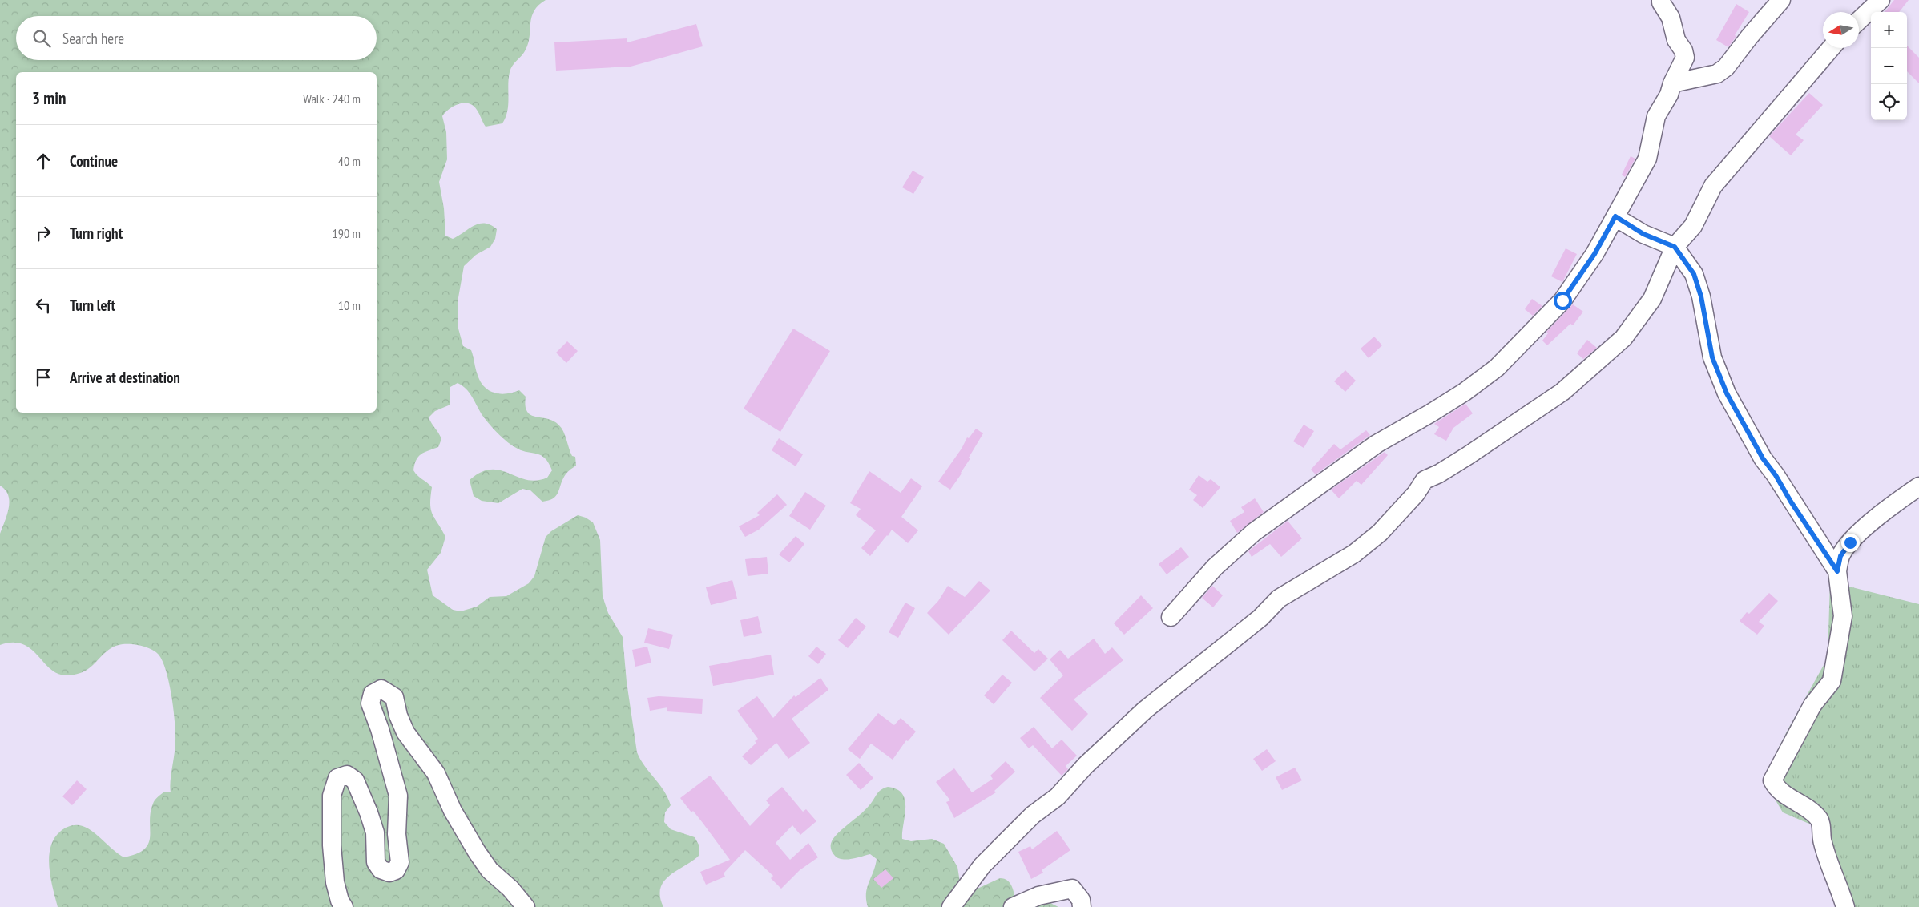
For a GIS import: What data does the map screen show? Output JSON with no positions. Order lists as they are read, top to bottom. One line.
{"north":"left","page":{"map_buttons":["+","−"],"search":"Search here","heading":["3 min","Walk · 240 m"],"list":[["Continue","40 m"],["Turn right","190 m"],["Turn left","10 m"],"Arrive at destination"]}}
